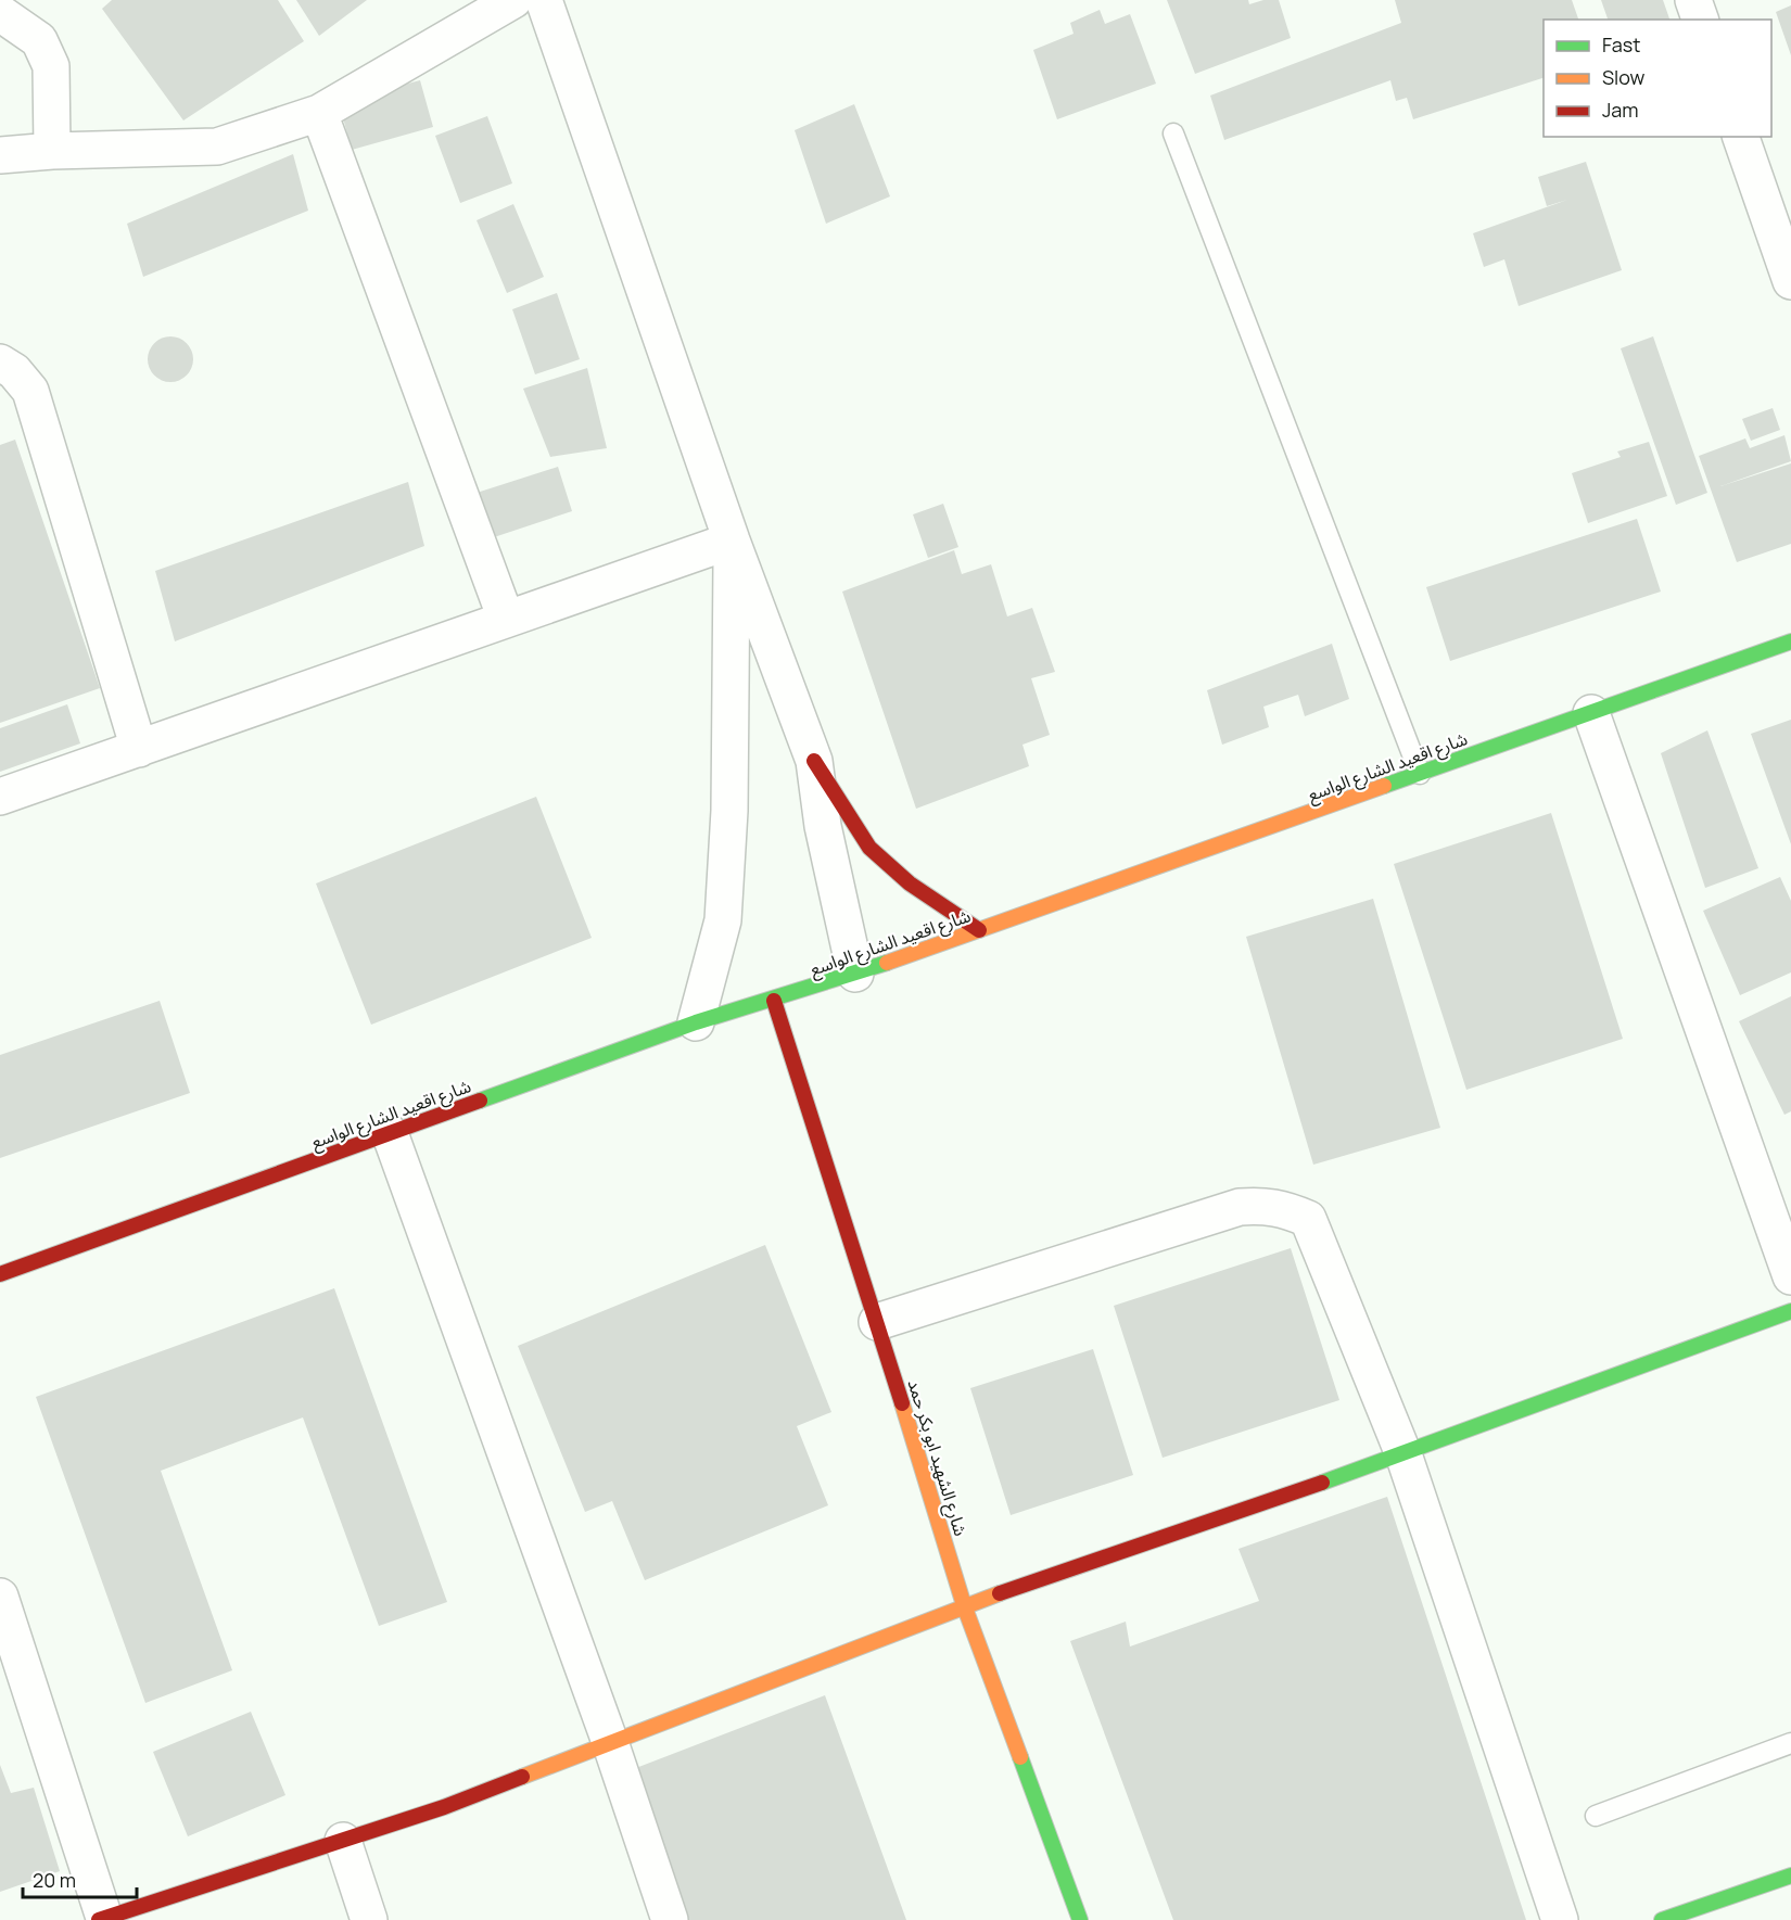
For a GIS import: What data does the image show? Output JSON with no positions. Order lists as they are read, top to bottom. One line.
{"streets":{"street":["شارع اقعيد الشارع الواسع","شارع الشهيد ابو بكر حمد"]},"crossings":[["شارع اقعيد الشارع الواسع","شارع الشهيد ابو بكر حمد"]],"legend":["Fast","Slow","Jam"],"scale_bar":"20 m"}
